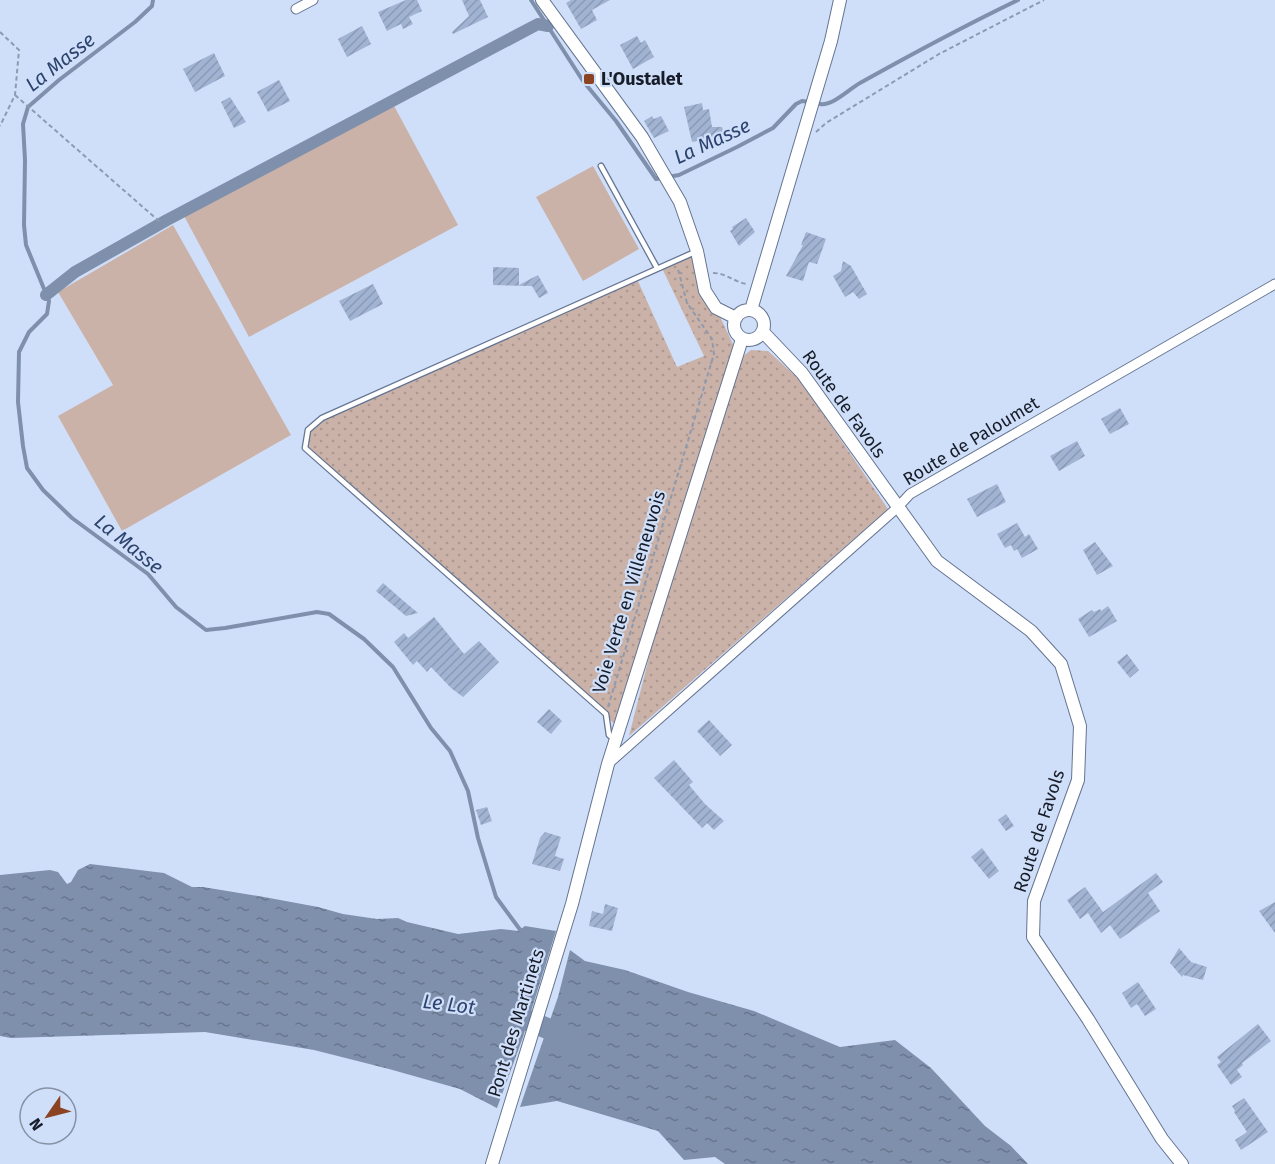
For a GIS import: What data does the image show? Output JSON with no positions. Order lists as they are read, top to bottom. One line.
{"streets":{"street":["Route de Favols","Route de Paloumet","Pont des Martinets"],"path":["Voie Verte en Villeneuvois"]},"crossings":[["Route de Favols","Route de Paloumet"],["Route de Favols","Pont des Martinets"],["Route de Paloumet","Pont des Martinets"]],"water":["La Masse","Le Lot"],"places":{"transit":["L'Oustalet"]},"north":"bottom left"}
